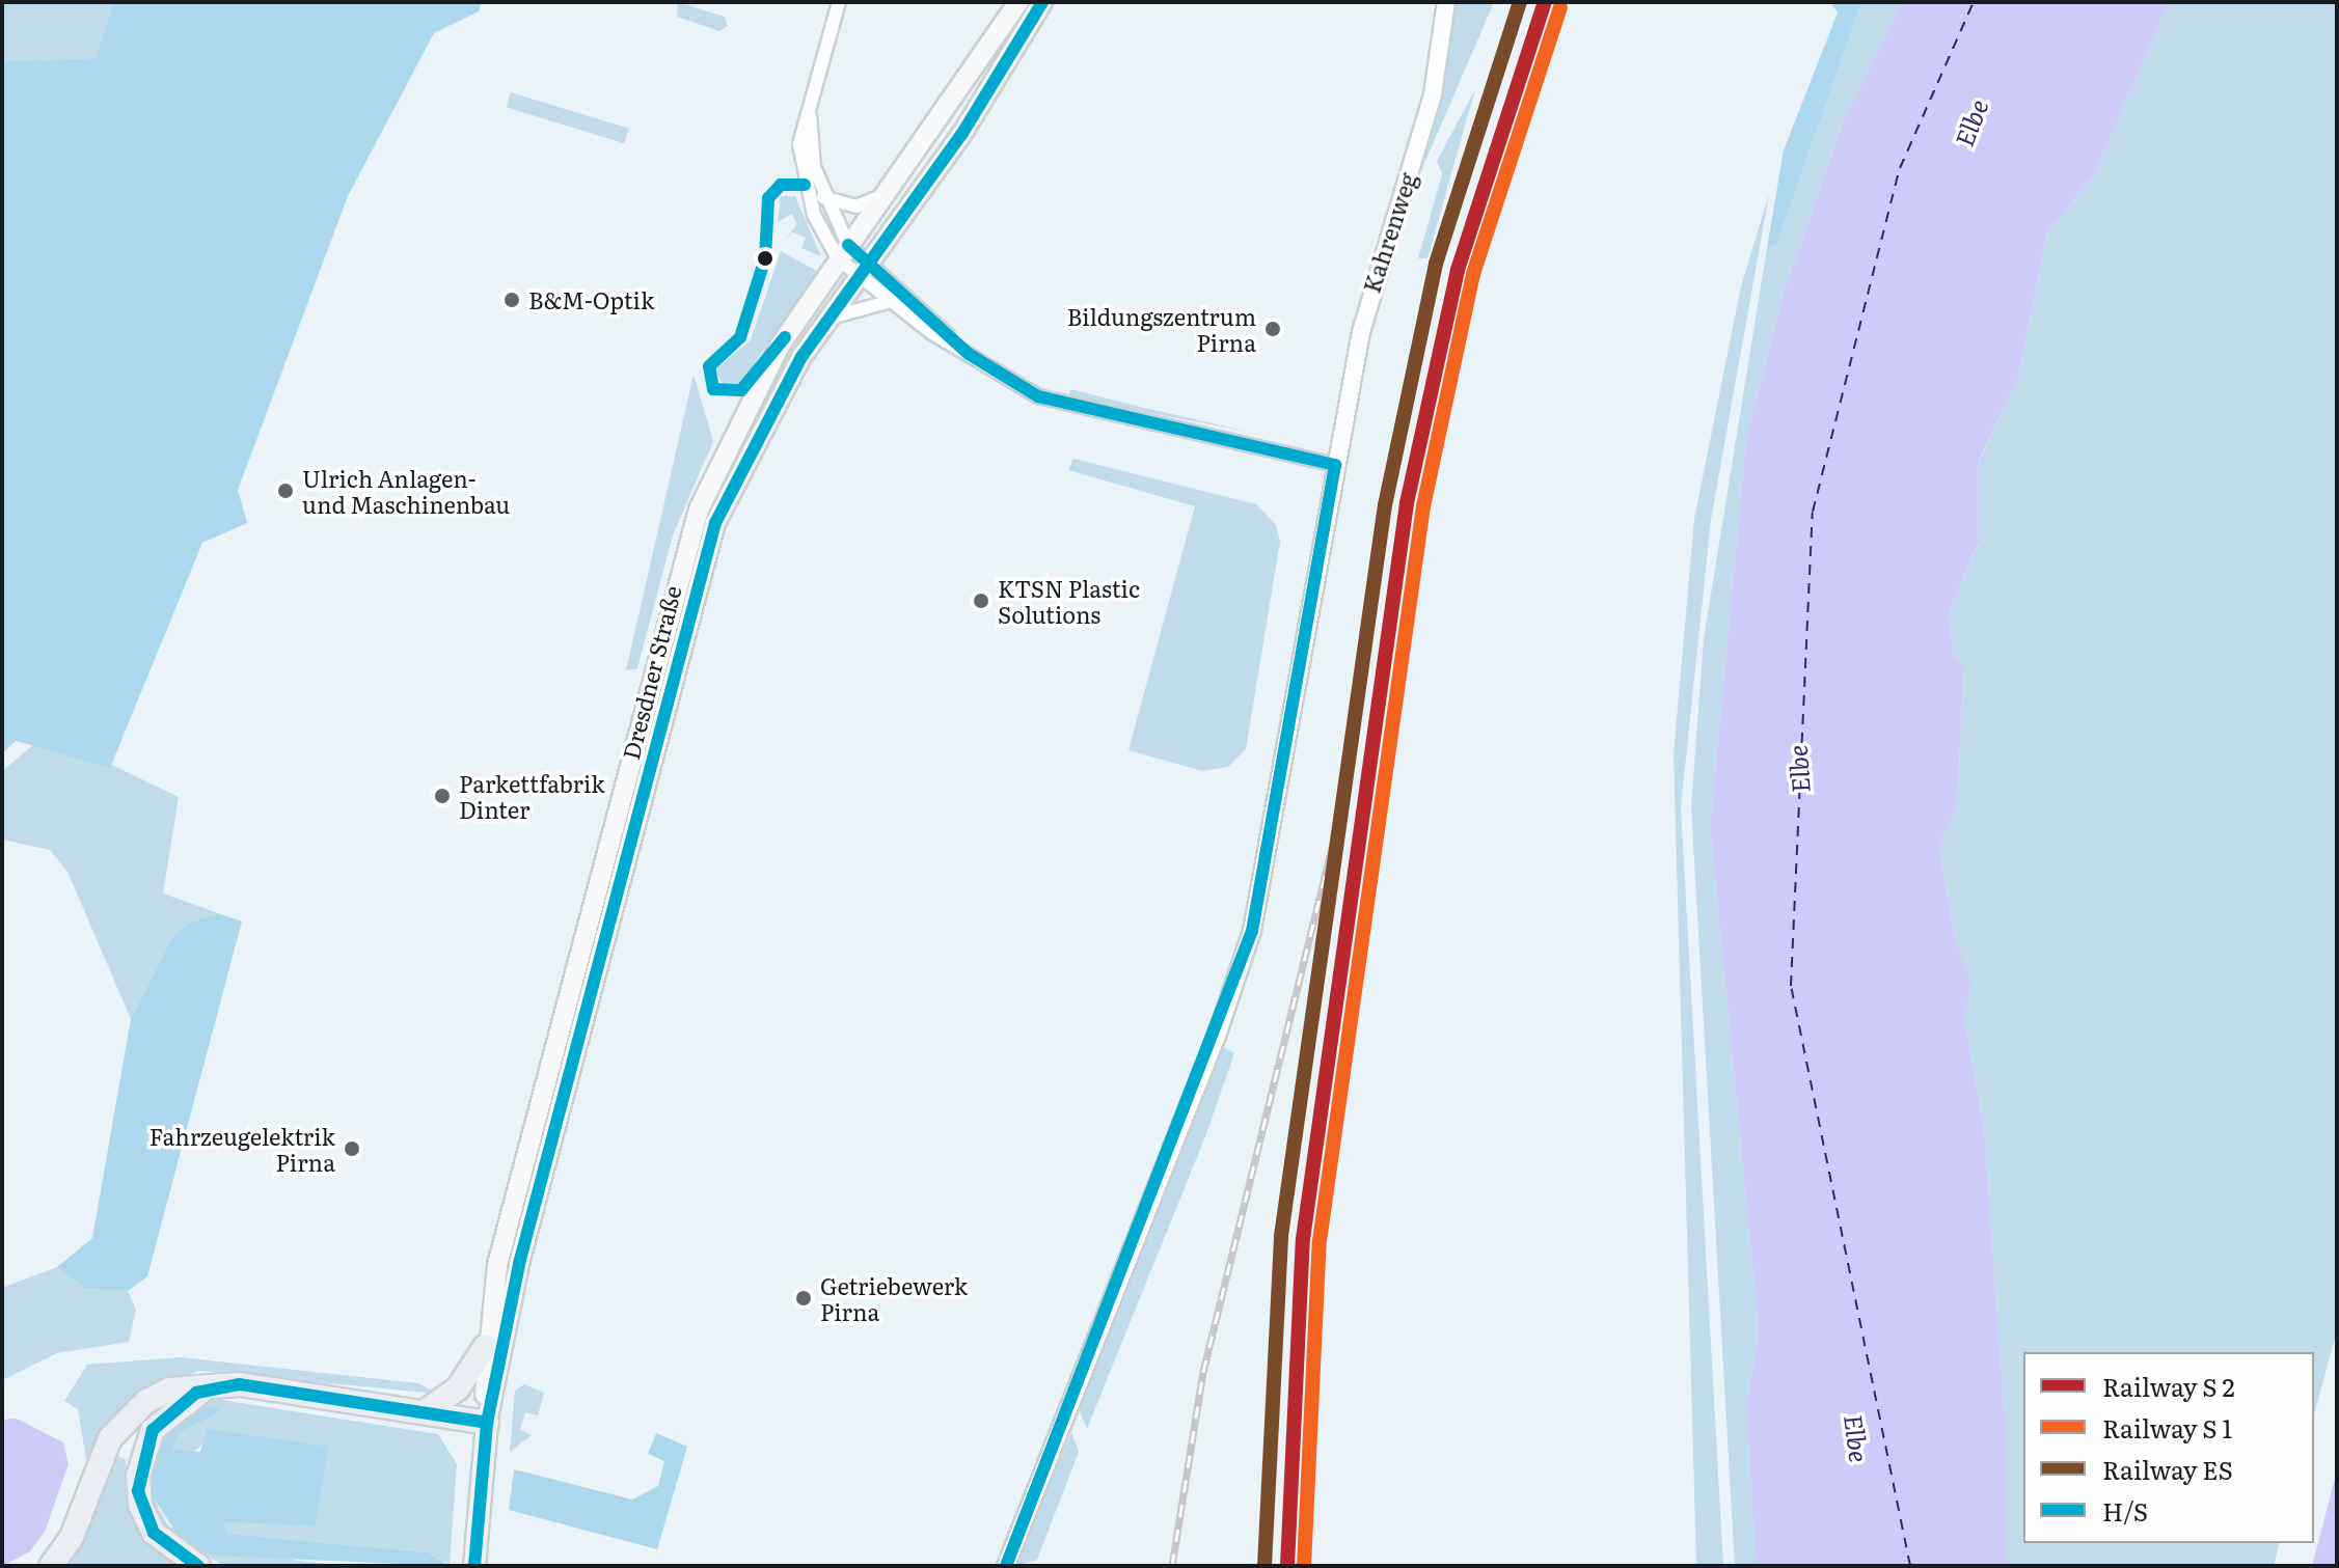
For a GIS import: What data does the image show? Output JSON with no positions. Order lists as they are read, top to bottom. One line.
{"streets":{"main road":["Dresdner Straße"],"street":["Kahrenweg"]},"water":["Elbe"],"places":["B&M-Optik","Bildungszentrum Pirna","Ulrich Anlagen- und Maschinenbau","KTSN Plastic Solutions","Parkettfabrik Dinter","Fahrzeugelektrik Pirna","Getriebewerk Pirna"],"lines":["rail line ES","transit line H/S"],"legend":["Railway S 2","Railway S 1","Railway ES","H/S"]}
